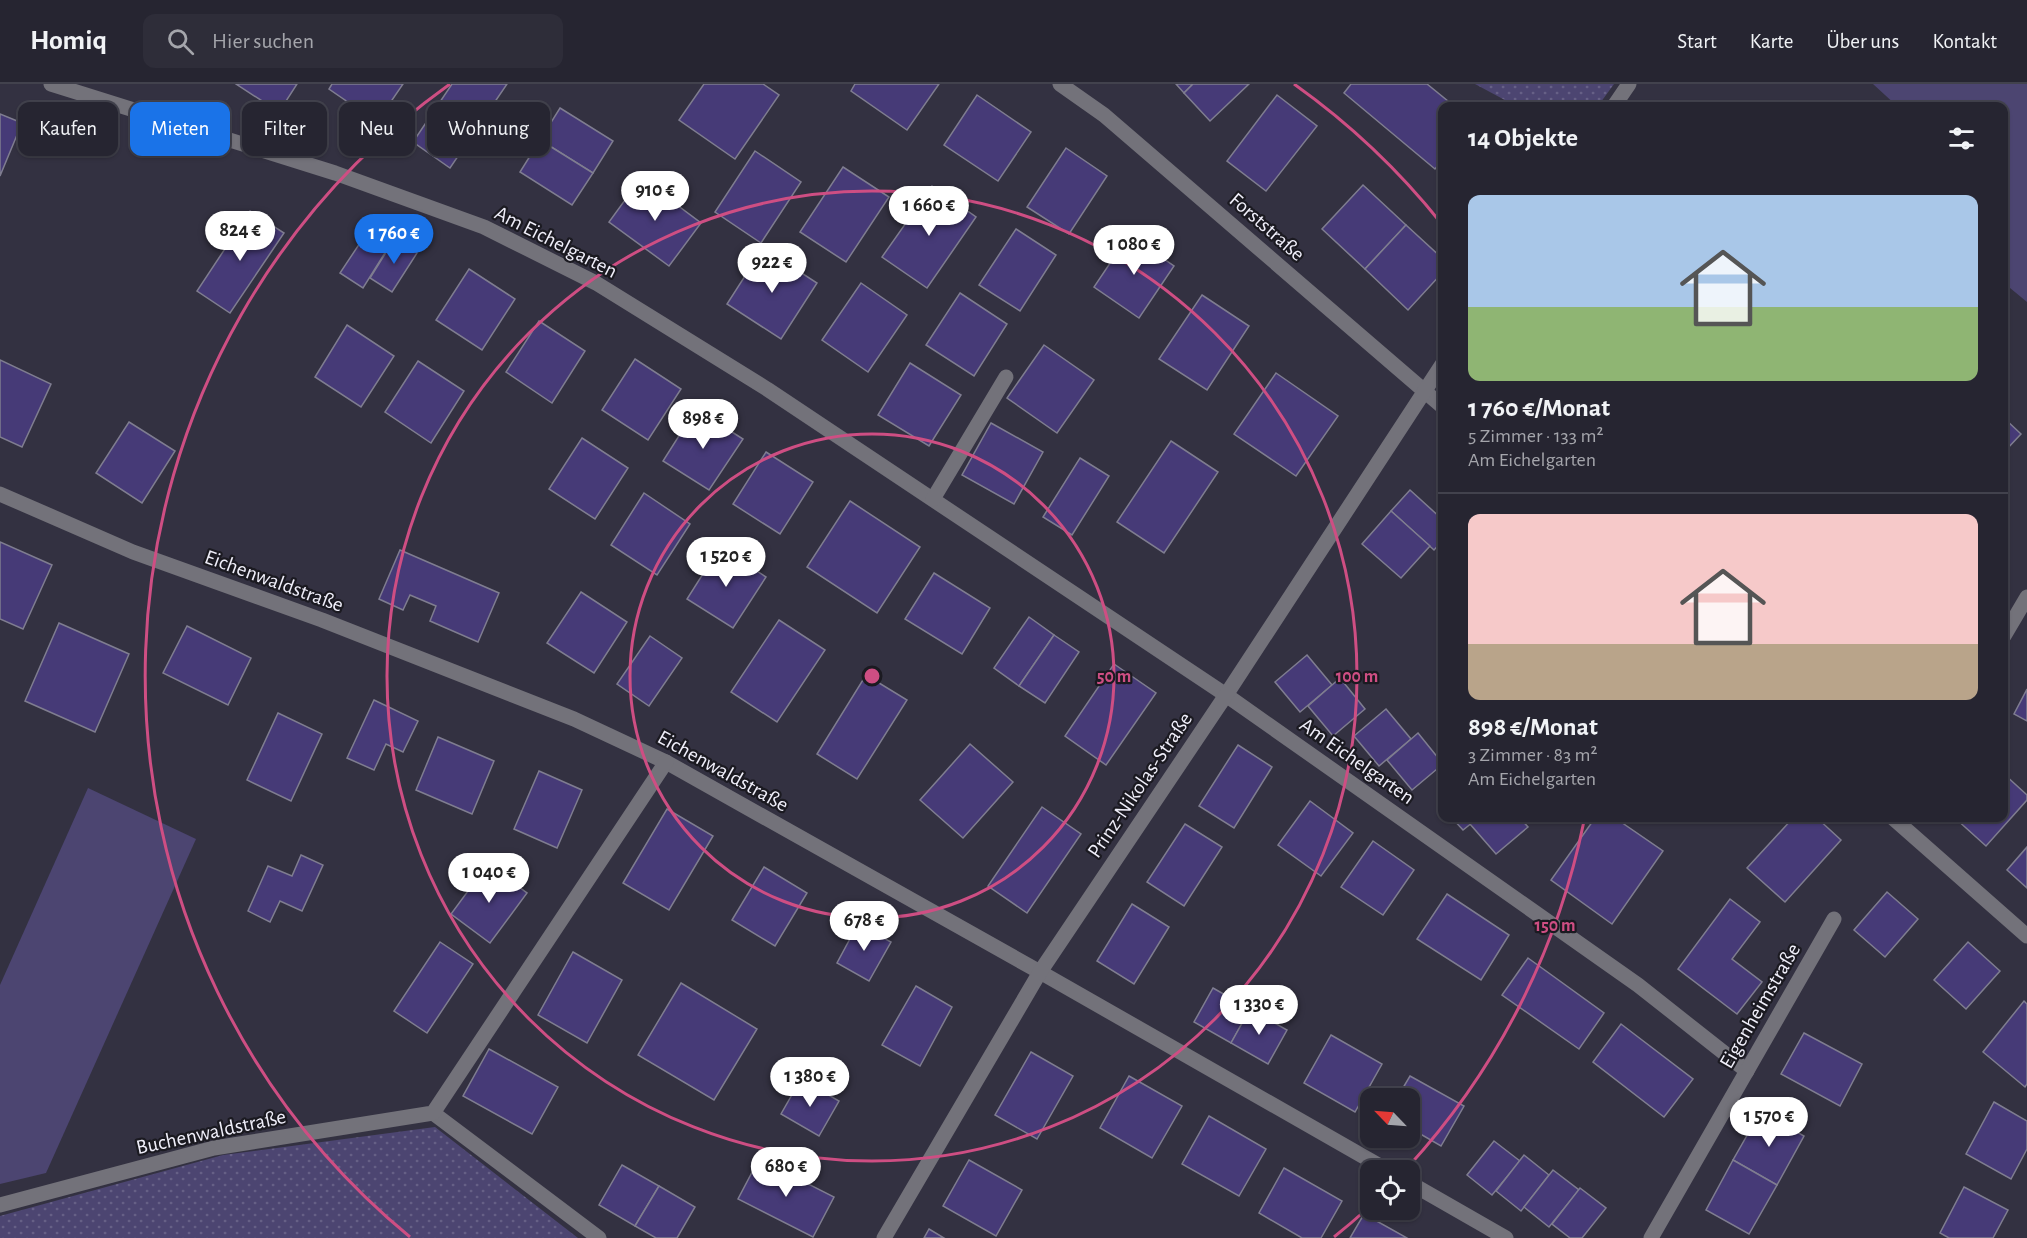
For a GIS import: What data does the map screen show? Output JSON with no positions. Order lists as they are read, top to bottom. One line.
{"streets":{"street":["Forststraße","Am Eichelgarten","Eichenwaldstraße","Prinz-Nikolas-Straße","Eigenheimstraße","Buchenwaldstraße"]},"crossings":[["Forststraße","Prinz-Nikolas-Straße"],["Am Eichelgarten","Prinz-Nikolas-Straße"],["Am Eichelgarten","Eigenheimstraße"],["Eichenwaldstraße","Prinz-Nikolas-Straße"]],"north":"top left","page":{"header":"Homiq","search":"Hier suchen","nav":["Start","Karte","Über uns","Kontakt"],"chip":["Kaufen","Mieten","Filter","Neu","Wohnung"],"heading":"14 Objekte","price":["910 €","1 660 €","824 €","1 760 €","1 080 €","922 €","898 €","1 520 €","1 040 €","678 €","1 330 €","1 380 €","1 570 €","680 €"],"list":[{"name":"1 760 €/Monat","note":"5 Zimmer · 133 m² · Am Eichelgarten"},{"name":"898 €/Monat","note":"3 Zimmer · 83 m² · Am Eichelgarten"}]},"rings":["50 m","100 m","150 m"]}
